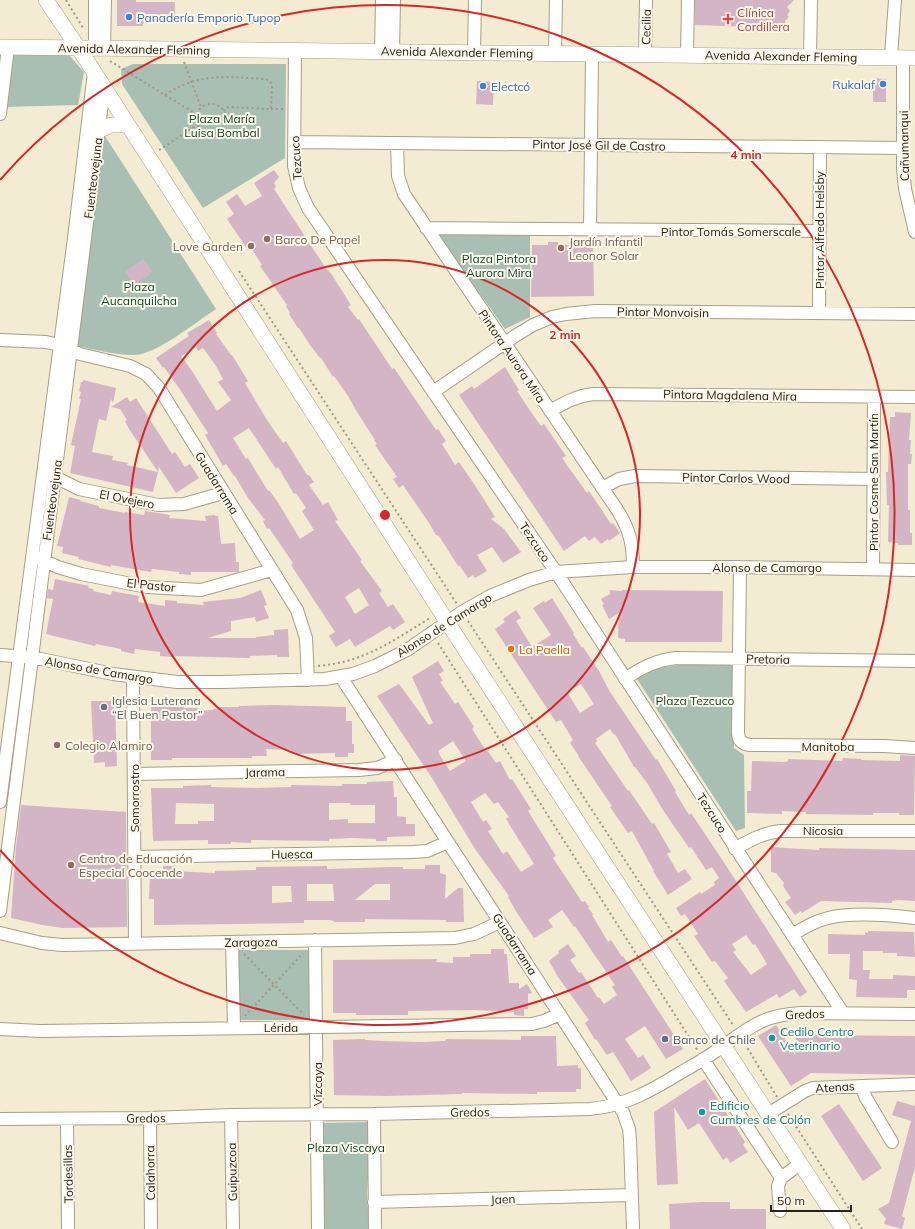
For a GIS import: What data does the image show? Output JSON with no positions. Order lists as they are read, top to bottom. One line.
{"streets":{"main road":["Avenida Alexander Fleming"],"street":["Cecilia","Pintor José Gil de Castro","Cañumanqui","Tezcuco","Fuenteovejuna","Pintor Alfredo Helsby","Pintor Tomás Somerscale","Pintor Monvoisin","Pintora Aurora Mira","Pintora Magdalena Mira","Pintor Carlos Wood","Pintor Cosme San Martín","Guadarrama","El Ovejero","Alonso de Camargo","El Pastor","Pretoria","Manitoba","Jarama","Somorrostro","Nicosia","Huesca","Zaragoza","Gredos","Lérida","Vizcaya","Atenas","Guipuzcoa","Calahorra","Tordesillas","Jaen"]},"crossings":[["Cecilia","Avenida Alexander Fleming"],["Avenida Alexander Fleming","Cañumanqui"],["Avenida Alexander Fleming","Tezcuco"],["Pintor José Gil de Castro","Cañumanqui"],["Pintor José Gil de Castro","Tezcuco"],["Pintor José Gil de Castro","Pintor Alfredo Helsby"],["Pintor José Gil de Castro","Pintora Aurora Mira"],["Tezcuco","Pintor Monvoisin"],["Tezcuco","Alonso de Camargo"],["Tezcuco","Pretoria"],["Tezcuco","Nicosia"],["Tezcuco","Gredos"],["Fuenteovejuna","Guadarrama"],["Fuenteovejuna","El Ovejero"],["Fuenteovejuna","Alonso de Camargo"],["Fuenteovejuna","El Pastor"],["Pintor Alfredo Helsby","Pintor Tomás Somerscale"],["Pintor Alfredo Helsby","Pintor Monvoisin"],["Pintor Tomás Somerscale","Pintora Aurora Mira"],["Pintor Monvoisin","Pintora Aurora Mira"],["Pintora Aurora Mira","Pintora Magdalena Mira"],["Pintora Aurora Mira","Pintor Carlos Wood"],["Pintora Aurora Mira","Alonso de Camargo"],["Pintora Magdalena Mira","Pintor Cosme San Martín"],["Pintor Carlos Wood","Pintor Cosme San Martín"],["Pintor Cosme San Martín","Alonso de Camargo"],["Guadarrama","El Ovejero"],["Guadarrama","Alonso de Camargo"],["Guadarrama","El Pastor"],["Guadarrama","Jarama"],["Guadarrama","Huesca"],["Guadarrama","Zaragoza"],["Guadarrama","Gredos"],["Guadarrama","Lérida"],["Guadarrama","Jaen"],["Alonso de Camargo","Somorrostro"],["Pretoria","Manitoba"],["Jarama","Somorrostro"],["Somorrostro","Huesca"],["Somorrostro","Zaragoza"],["Zaragoza","Vizcaya"],["Gredos","Vizcaya"],["Gredos","Guipuzcoa"],["Gredos","Calahorra"],["Gredos","Tordesillas"],["Lérida","Vizcaya"]],"parks":["Plaza María Luisa Bombal","Plaza Pintora Aurora Mira","Plaza Aucanquilcha","Plaza Tezcuco","Plaza Viscaya"],"places":{"other":["Panadería Emporio Tupop","Rukalaf","Electcó","Barco De Papel","Love Garden","Jardín Infantil Leonor Solar","La Paella","Iglesia Luterana “El Buen Pastor”","Colegio Alamiro","Centro de Educación Especial Coocende","Cedilo Centro Veterinario","Banco de Chile","Edificio Cumbres de Colón"],"health":["Clínica Cordillera"]},"scale_bar":"50 m","rings":["4 min","2 min"]}
